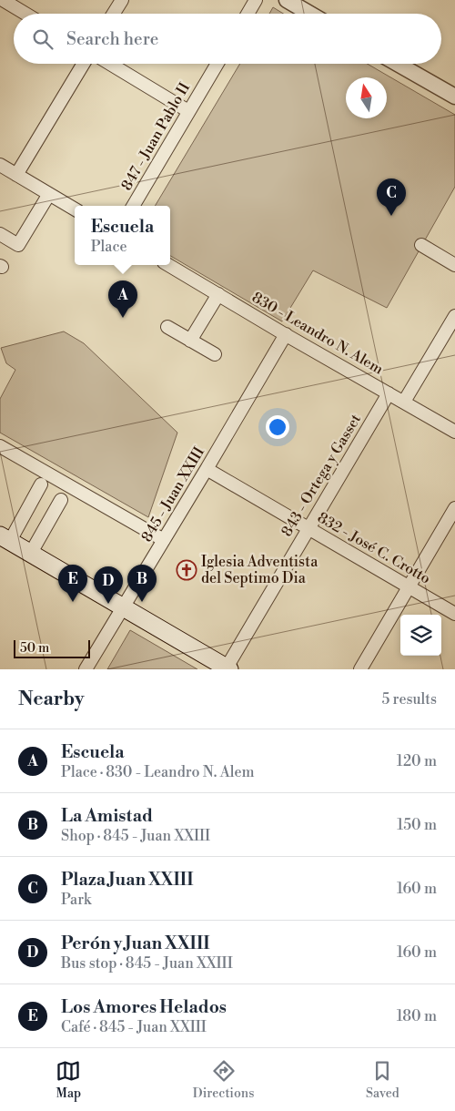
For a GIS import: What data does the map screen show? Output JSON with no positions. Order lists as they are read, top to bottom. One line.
{"streets":{"street":["847 - Juan Pablo II","830 - Leandro N. Alem","843 - Ortega y Gasset","845 - Juan XXIII","832 - José C. Crotto"]},"crossings":[["830 - Leandro N. Alem","843 - Ortega y Gasset"],["830 - Leandro N. Alem","845 - Juan XXIII"],["843 - Ortega y Gasset","832 - José C. Crotto"],["845 - Juan XXIII","832 - José C. Crotto"]],"places":{"church":["Iglesia Adventista del Septimo Dia"]},"scale_bar":"50 m","north":"top","page":{"search":"Search here","pins":["C","A","B","E","D"],"popup":["Escuela","Place"],"scale":"50 m","heading":["Nearby","5 results"],"list":[{"mark":"A","name":"Escuela","note":"Place · 830 - Leandro N. Alem","value":"120 m"},{"mark":"B","name":"La Amistad","note":"Shop · 845 - Juan XXIII","value":"150 m"},{"mark":"C","name":"Plaza Juan XXIII","note":"Park","value":"160 m"},{"mark":"D","name":"Perón y Juan XXIII","note":"Bus stop · 845 - Juan XXIII","value":"160 m"},{"mark":"E","name":"Los Amores Helados","note":"Café · 845 - Juan XXIII","value":"180 m"}],"nav":["Map","Directions","Saved"]}}
